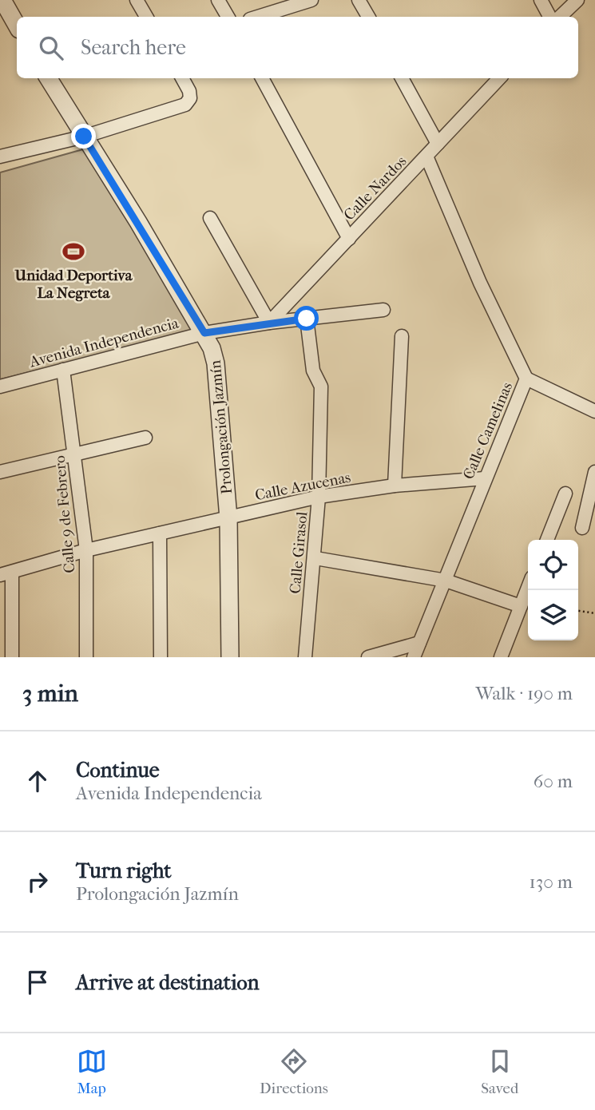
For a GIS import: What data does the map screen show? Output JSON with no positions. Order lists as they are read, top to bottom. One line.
{"streets":{"street":["Calle Nardos","Avenida Independencia","Prolongación Jazmín","Calle Camelinas","Calle Azucenas","Calle 9 de Febrero","Calle Girasol"]},"crossings":[["Calle Nardos","Avenida Independencia"],["Calle Nardos","Calle Camelinas"],["Avenida Independencia","Prolongación Jazmín"],["Avenida Independencia","Calle 9 de Febrero"],["Avenida Independencia","Calle Girasol"],["Prolongación Jazmín","Calle Azucenas"],["Calle Camelinas","Calle Azucenas"],["Calle Azucenas","Calle 9 de Febrero"],["Calle Azucenas","Calle Girasol"]],"places":{"sports":["Unidad Deportiva La Negreta"]},"page":{"search":"Search here","heading":["3 min","Walk · 190 m"],"list":[["Continue","Avenida Independencia","60 m"],["Turn right","Prolongación Jazmín","130 m"],"Arrive at destination"],"nav":["Map","Directions","Saved"]}}
